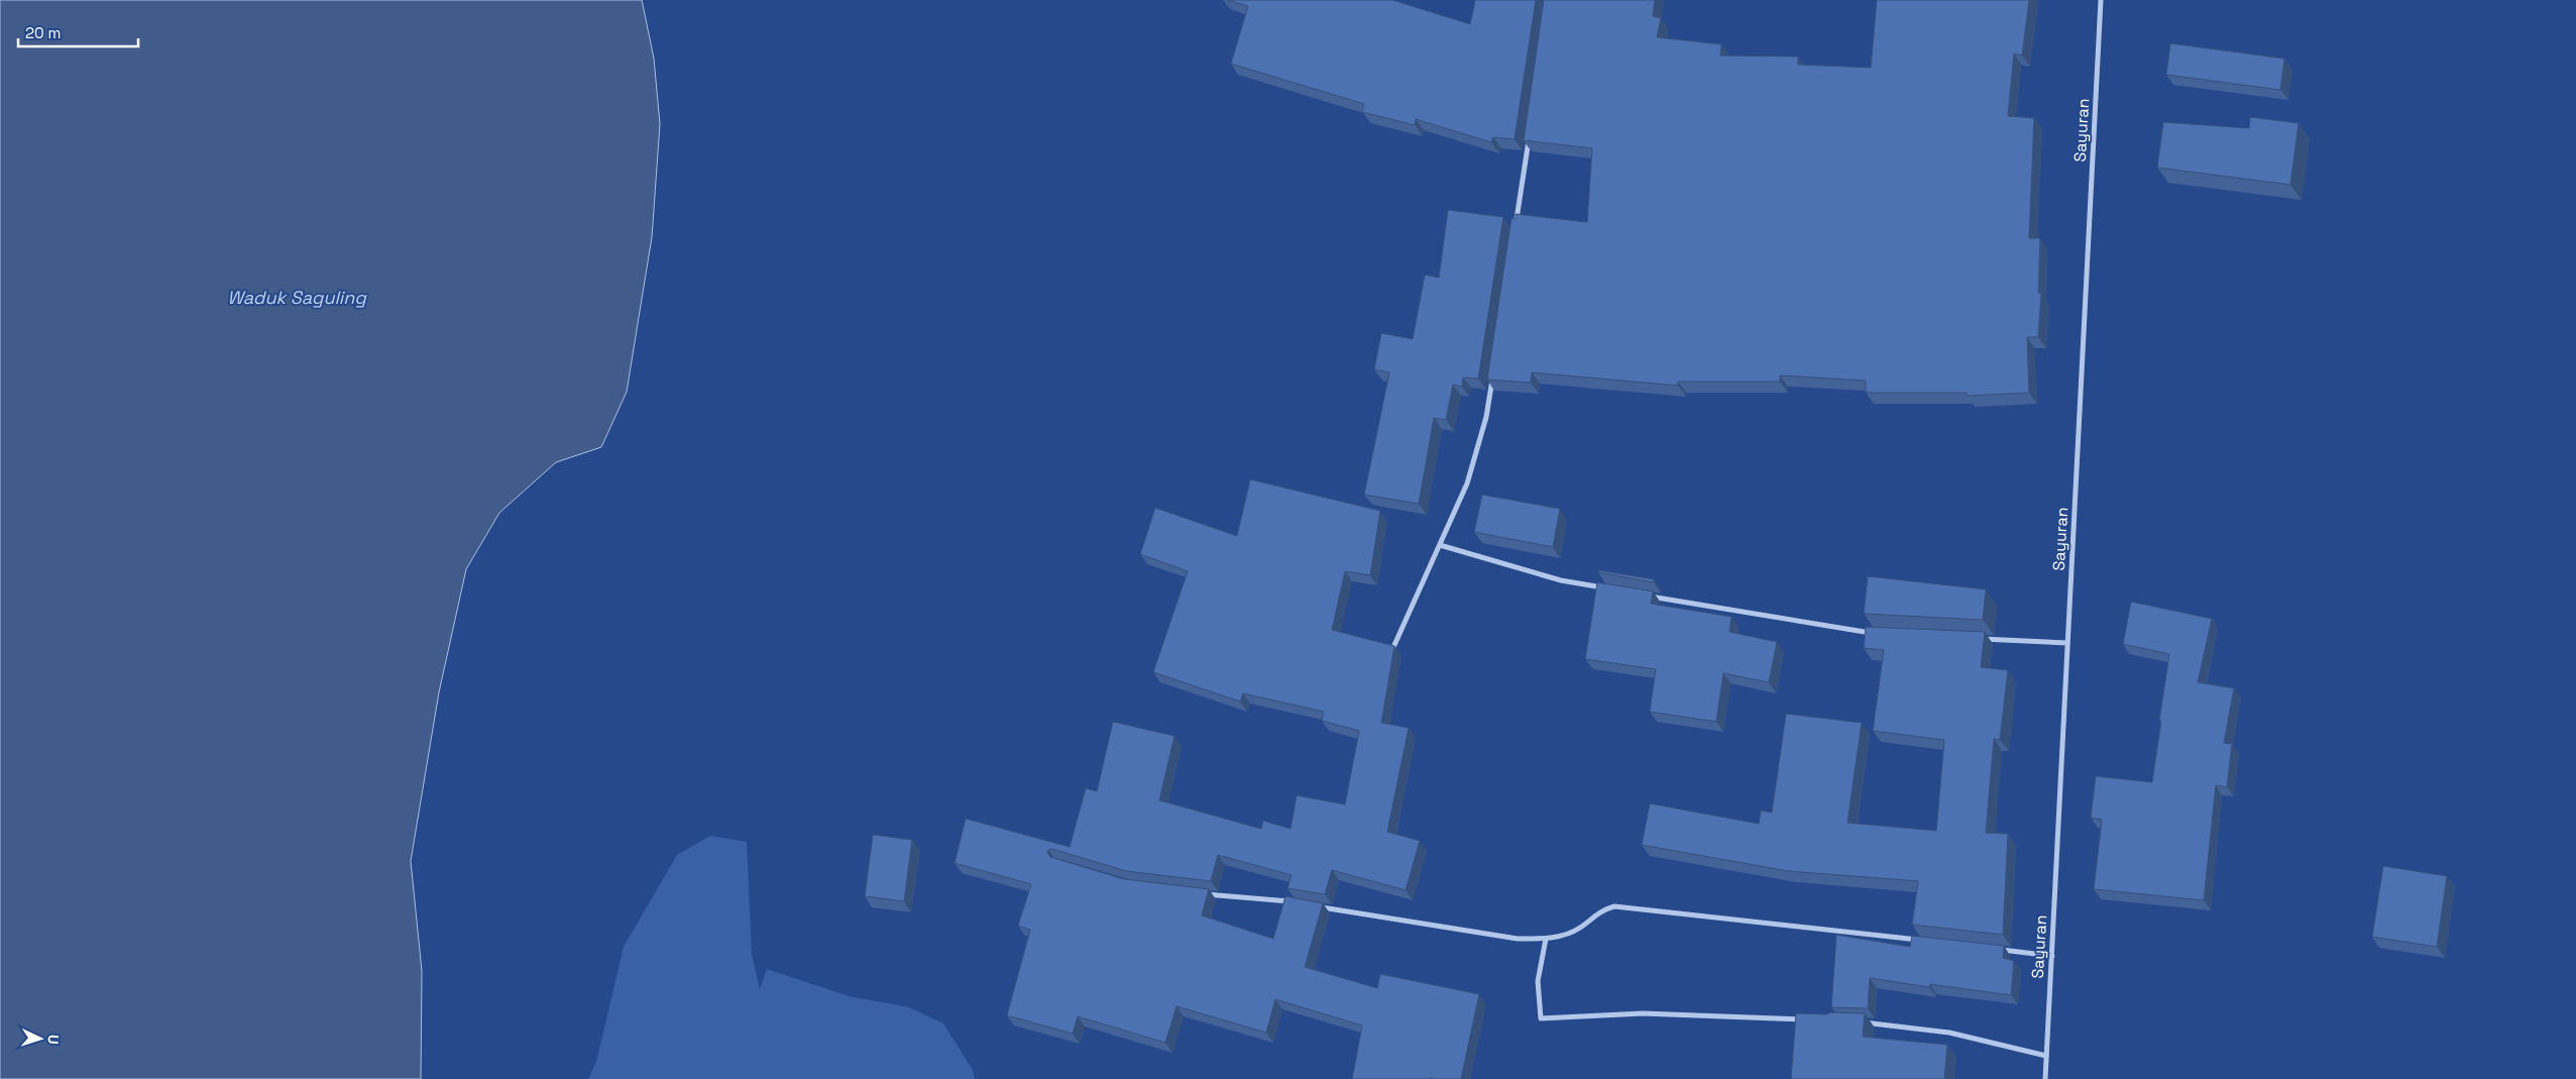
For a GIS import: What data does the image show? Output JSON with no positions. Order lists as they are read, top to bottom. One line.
{"streets":{"street":["Sayuran"]},"water":["Waduk Saguling"],"scale_bar":"20 m","north":"right"}
